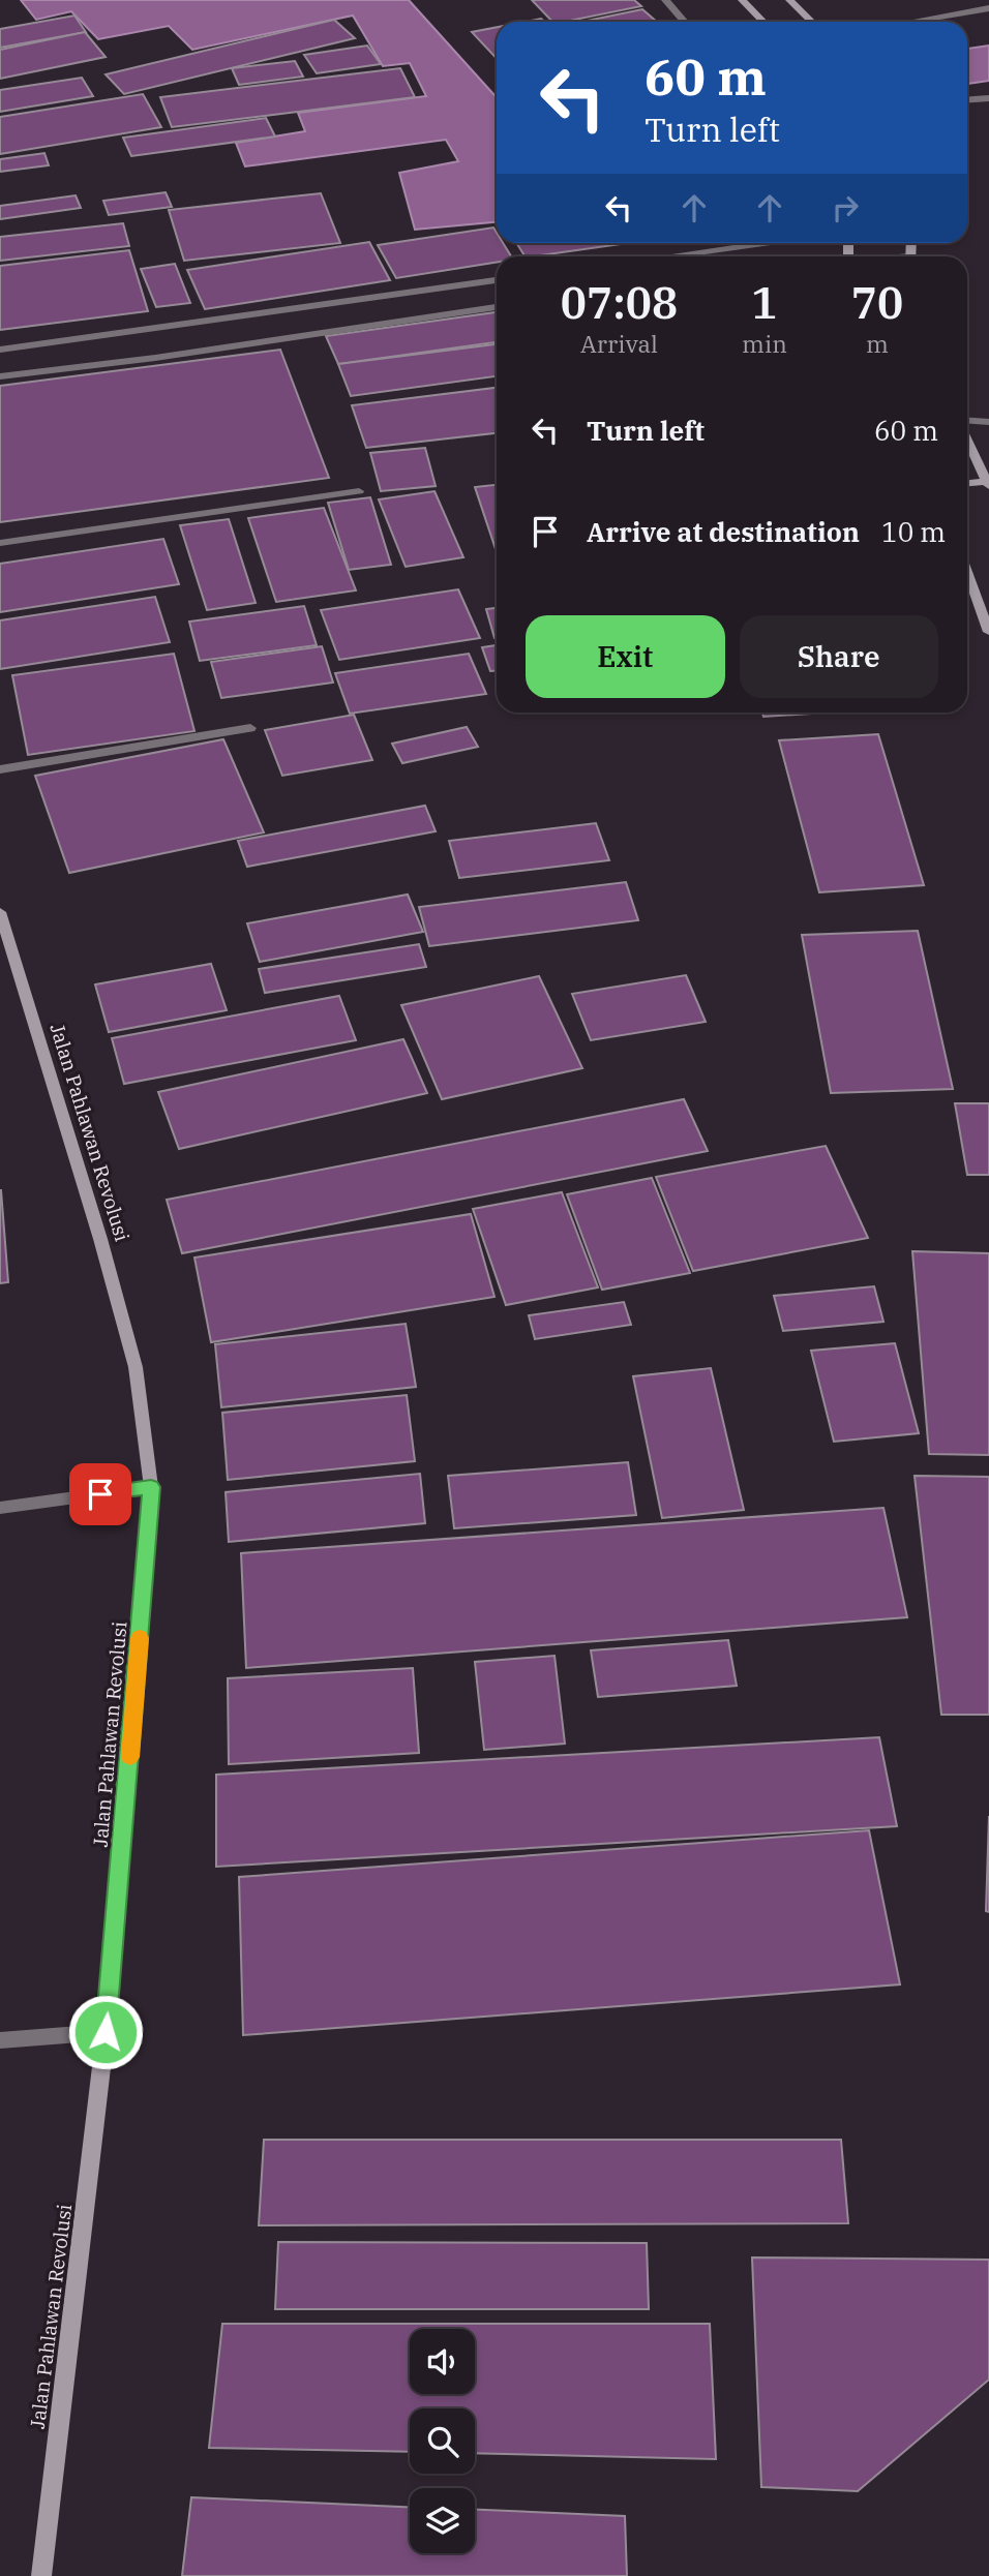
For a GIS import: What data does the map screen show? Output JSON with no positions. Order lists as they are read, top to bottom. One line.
{"streets":{"street":["Jalan Pahlawan Revolusi"]},"page":{"turn":["60 m","Turn left"],"eta":["07:08","Arrival","1","min","70","m"],"list":[{"name":"Turn left","value":"60 m"},{"name":"Arrive at destination","value":"10 m"}],"buttons":["Exit","Share"]}}
